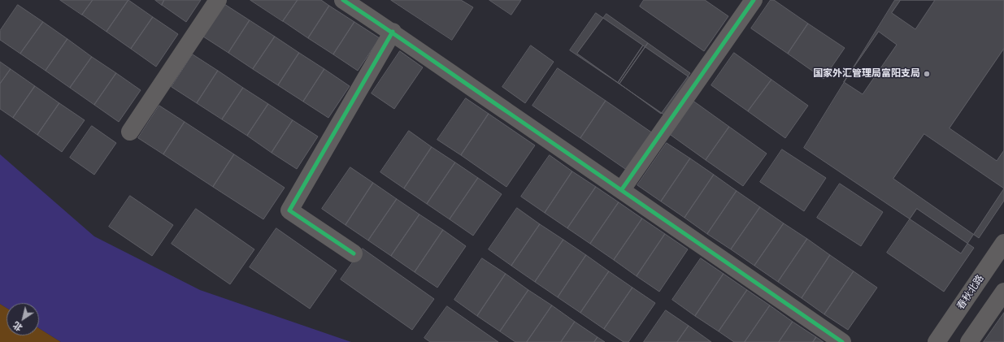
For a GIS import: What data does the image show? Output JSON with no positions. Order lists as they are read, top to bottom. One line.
{"streets":{"street":["春秋北路"]},"places":["国家外汇管理局富阳支局"],"north":"bottom left"}
